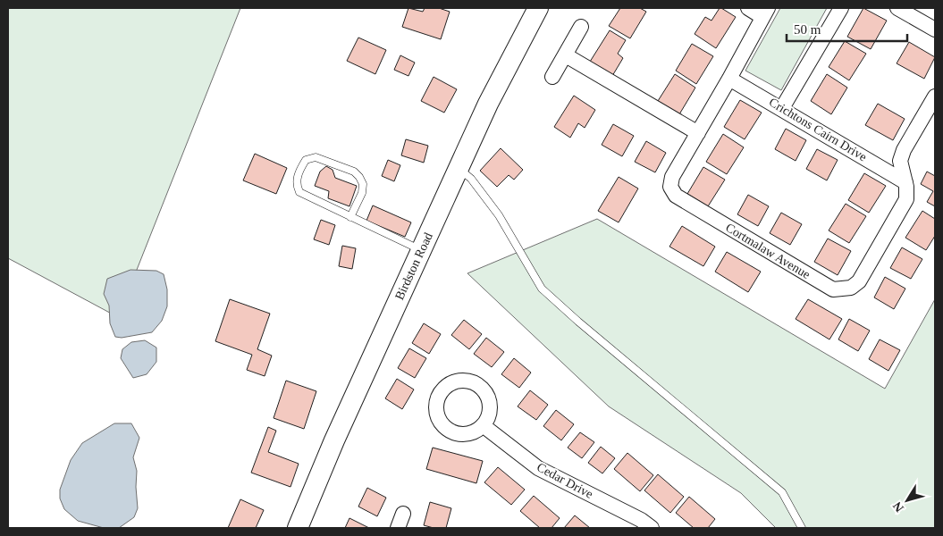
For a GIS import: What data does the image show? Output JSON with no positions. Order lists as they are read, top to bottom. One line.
{"streets":{"main road":["Birdston Road"],"street":["Crichtons Cairn Drive","Cortmalaw Avenue","Cedar Drive"]},"crossings":[["Crichtons Cairn Drive","Cortmalaw Avenue"]],"scale_bar":"50 m","north":"bottom left"}
